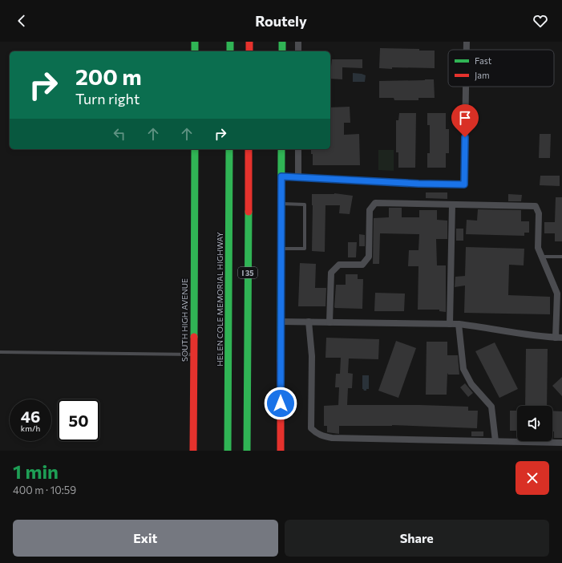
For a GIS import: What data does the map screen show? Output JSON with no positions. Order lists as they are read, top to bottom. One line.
{"streets":{"main road":["I 35","HELEN COLE MEMORIAL HIGHWAY","SOUTH HIGH AVENUE"]},"legend":["Fast","Jam"],"page":{"header":"Routely","turn":["200 m","Turn right"],"speed":"46 km/h","limit":"50","heading":["1 min","400 m · 10:59"],"buttons":["Exit","Share"]}}
